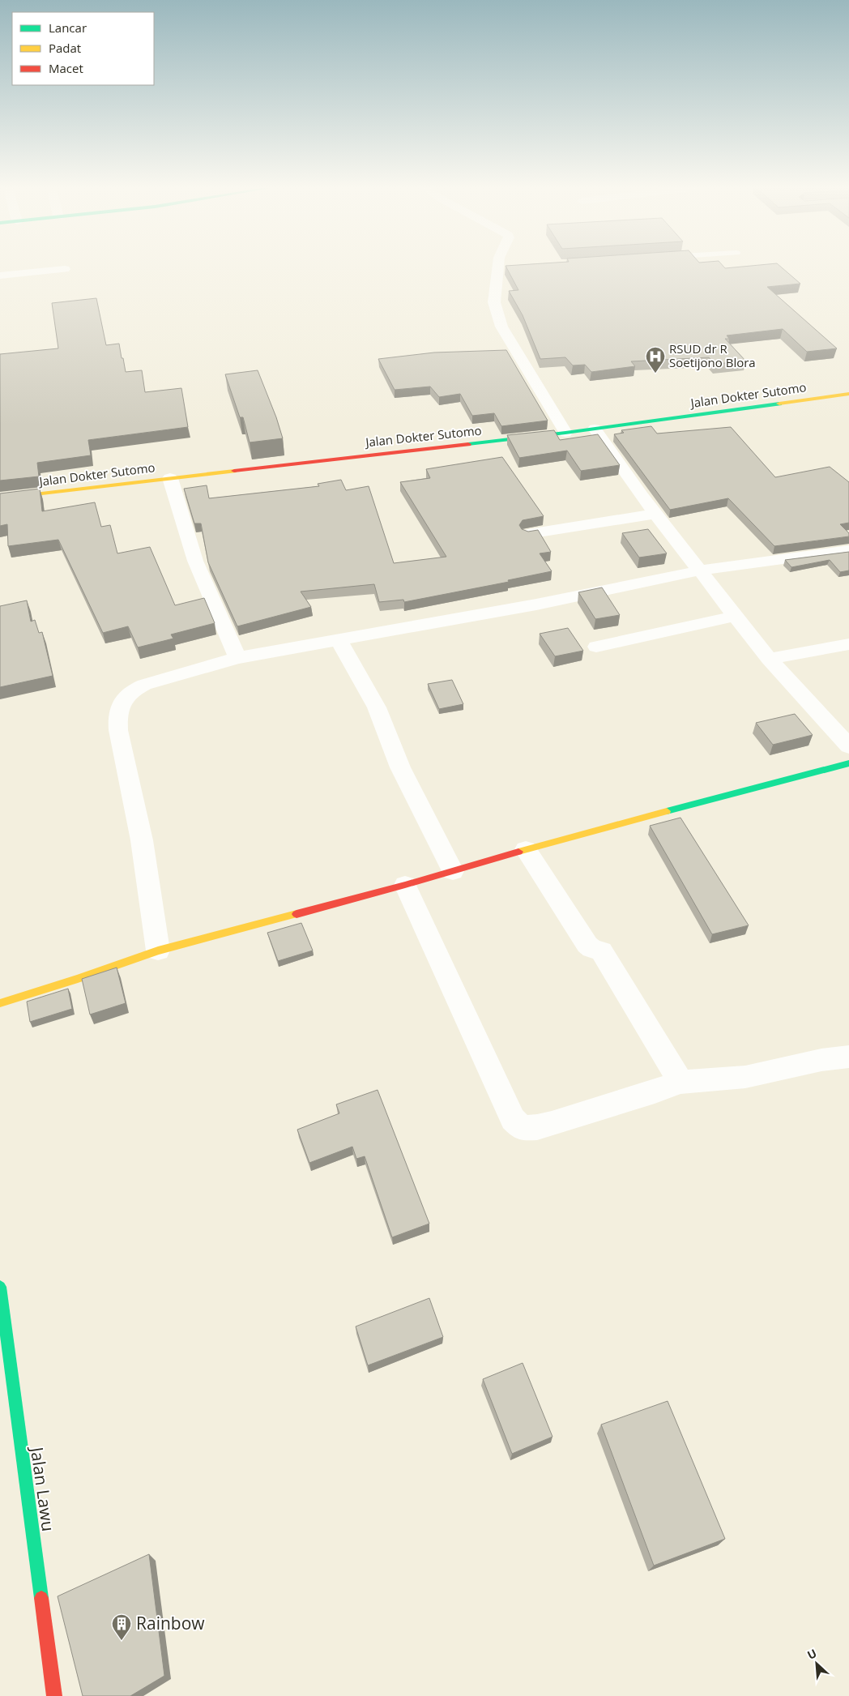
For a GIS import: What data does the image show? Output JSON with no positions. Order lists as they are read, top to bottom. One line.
{"streets":{"main road":["Jalan Dokter Sutomo","Jalan Lawu"]},"places":{"hospital":["RSUD dr R Soetijono Blora"],"building":["Rainbow"]},"legend":["Lancar","Padat","Macet"],"north":"top left"}
